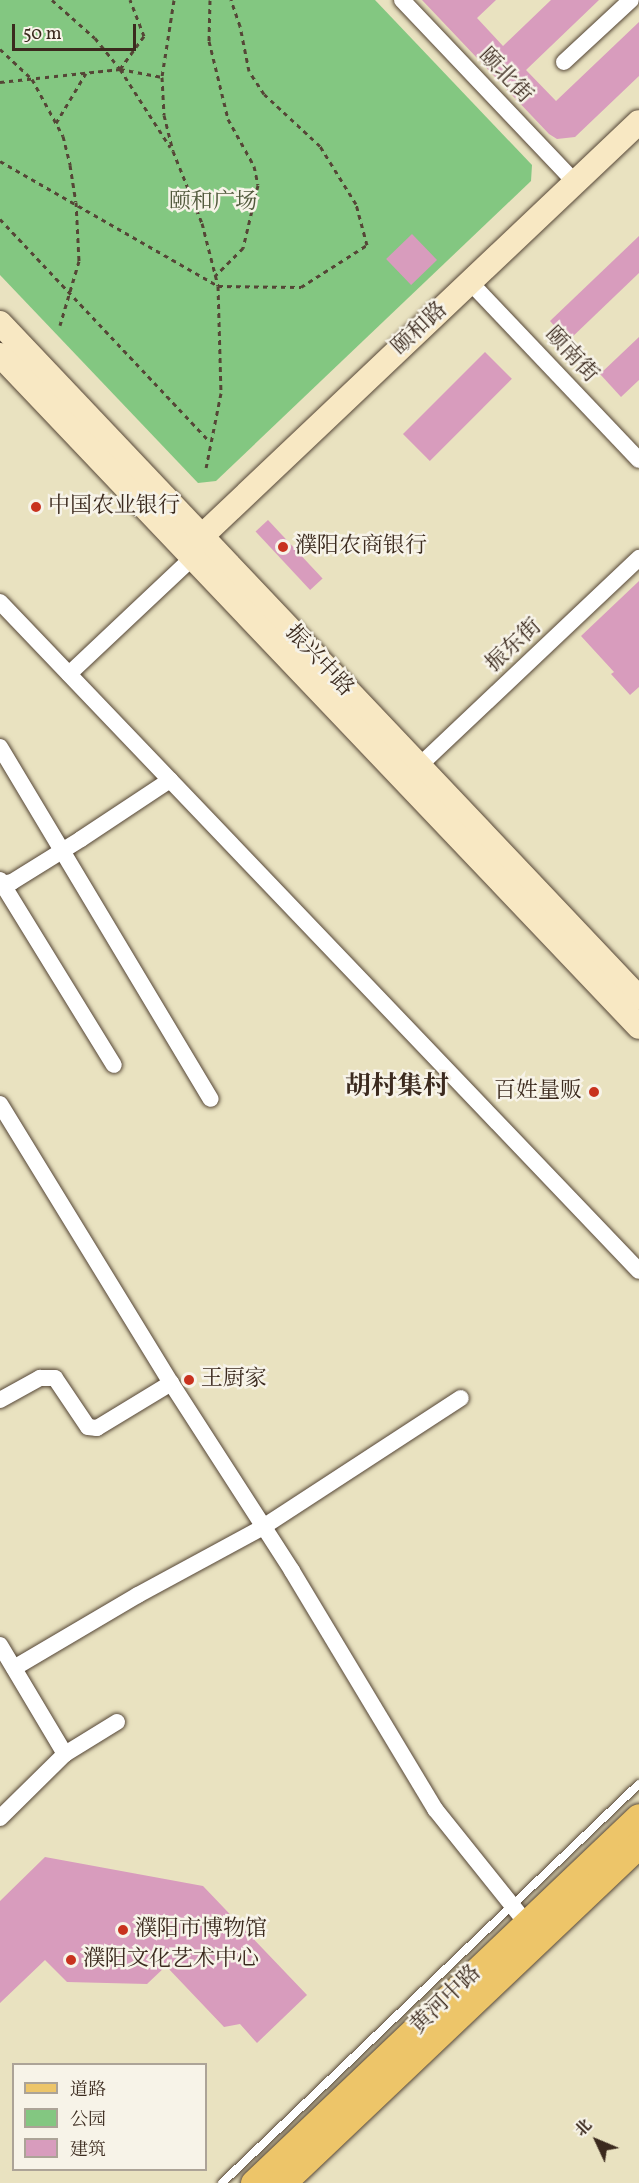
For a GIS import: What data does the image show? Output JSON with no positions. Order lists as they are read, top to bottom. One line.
{"streets":{"main road":["黄河中路"],"street":["颐北街","颐和路","颐南街","振东街","振兴中路"]},"crossings":[["颐北街","颐和路"],["颐和路","颐南街"],["颐和路","振兴中路"],["振东街","振兴中路"]],"districts":["胡村集村"],"parks":["颐和广场"],"places":["中国农业银行","濮阳农商银行","百姓量贩","王厨家","濮阳市博物馆","濮阳文化艺术中心"],"legend":["道路","公园","建筑"],"scale_bar":"50 m","north":"top left"}
